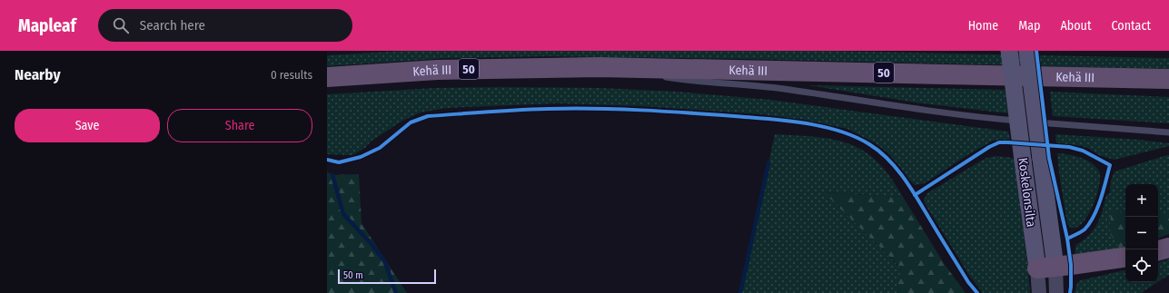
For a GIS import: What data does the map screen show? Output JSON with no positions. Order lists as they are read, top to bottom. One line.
{"streets":{"highway":["50","Kehä III"],"main road":["Koskelonsilta"]},"scale_bar":"50 m","page":{"header":"Mapleaf","search":"Search here","nav":["Home","Map","About","Contact"],"heading":["Nearby","0 results"],"buttons":["Save","Share"],"map_buttons":["+","−"],"scale":"50 m"}}
